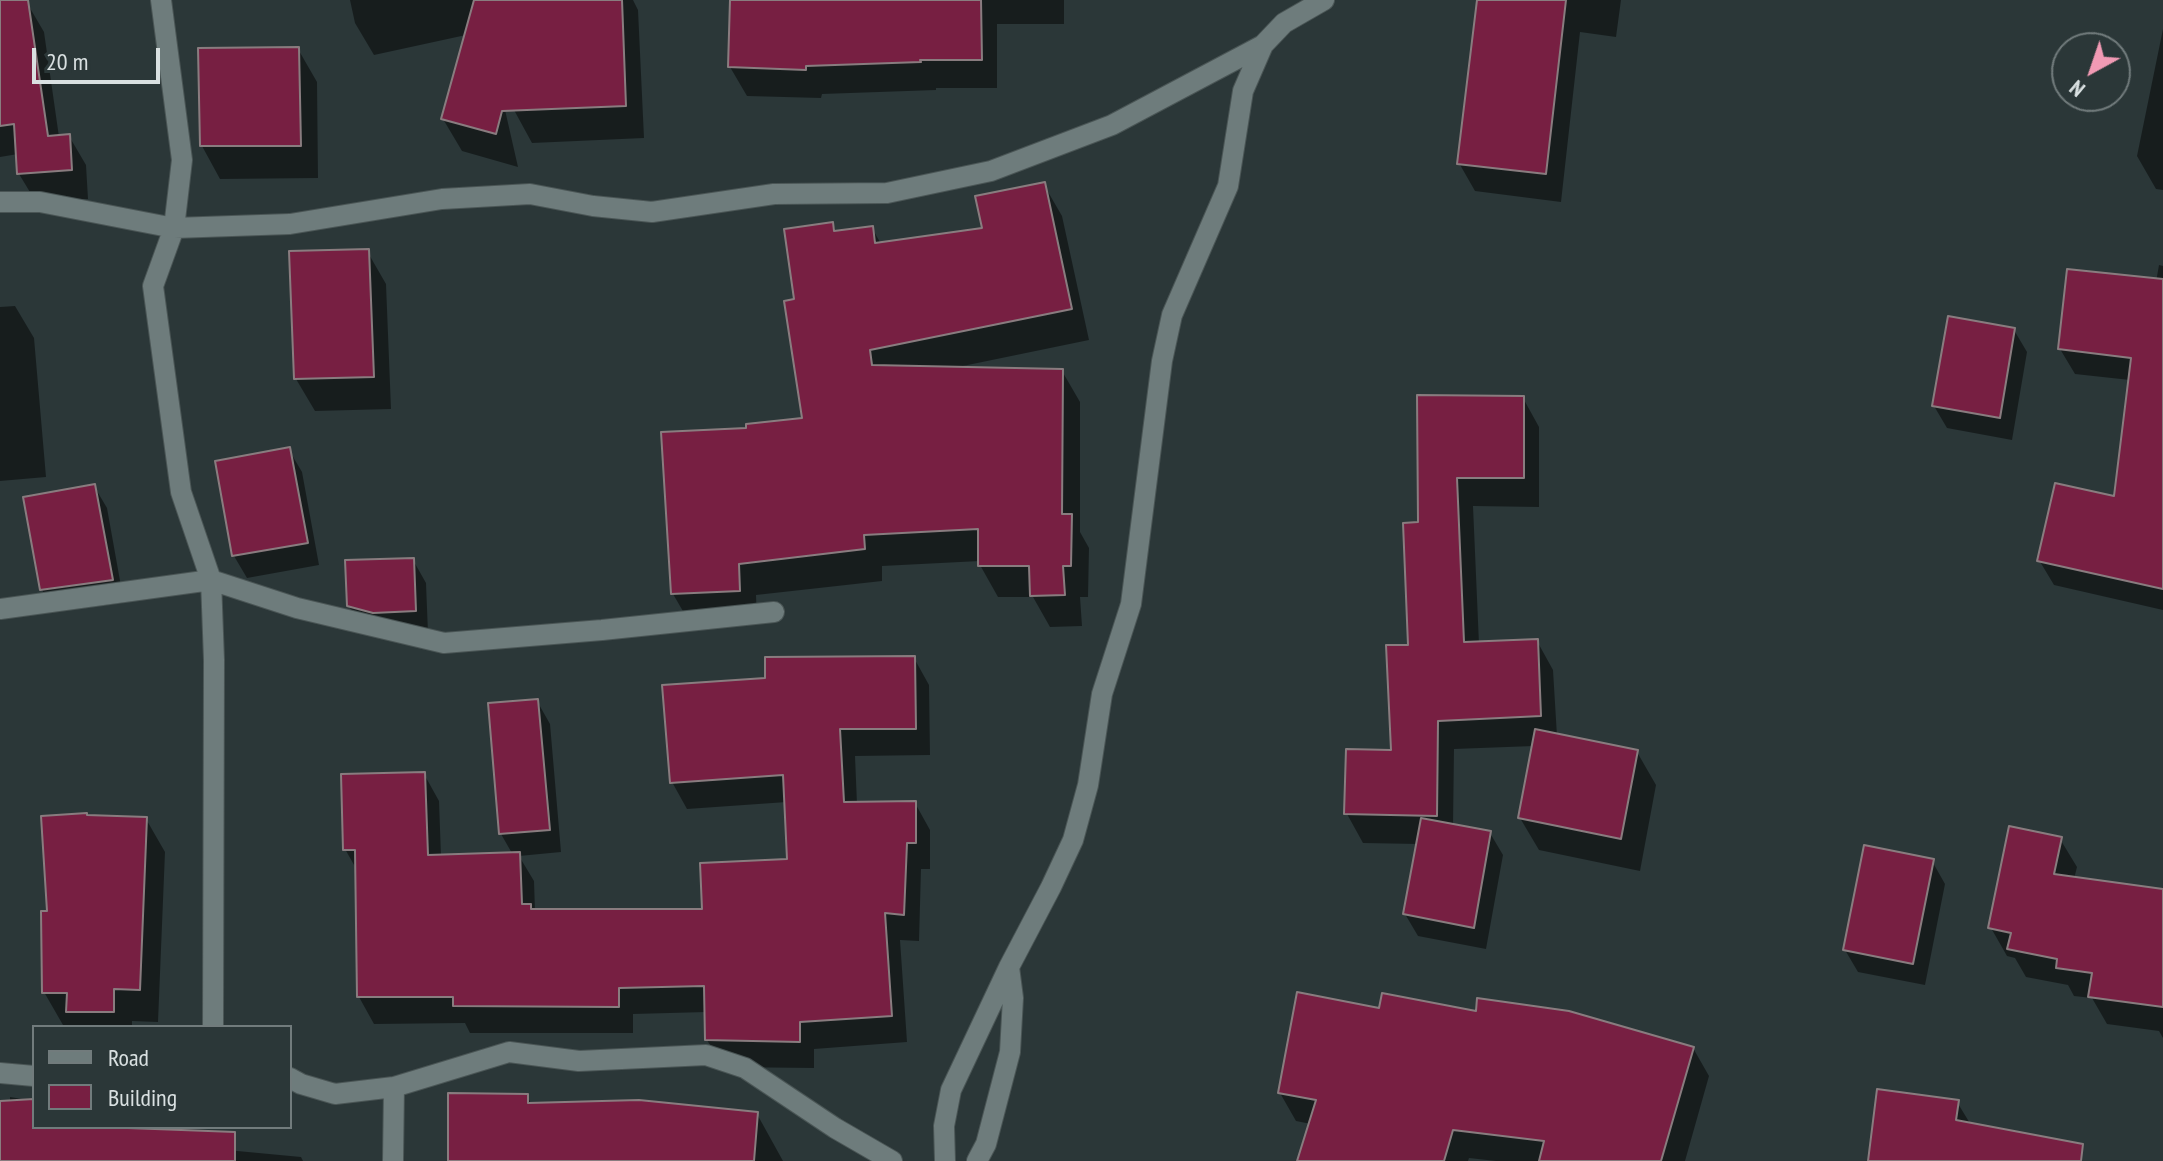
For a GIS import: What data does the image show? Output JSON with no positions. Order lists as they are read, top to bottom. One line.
{"legend":["Road","Building"],"scale_bar":"20 m","north":"bottom left"}
